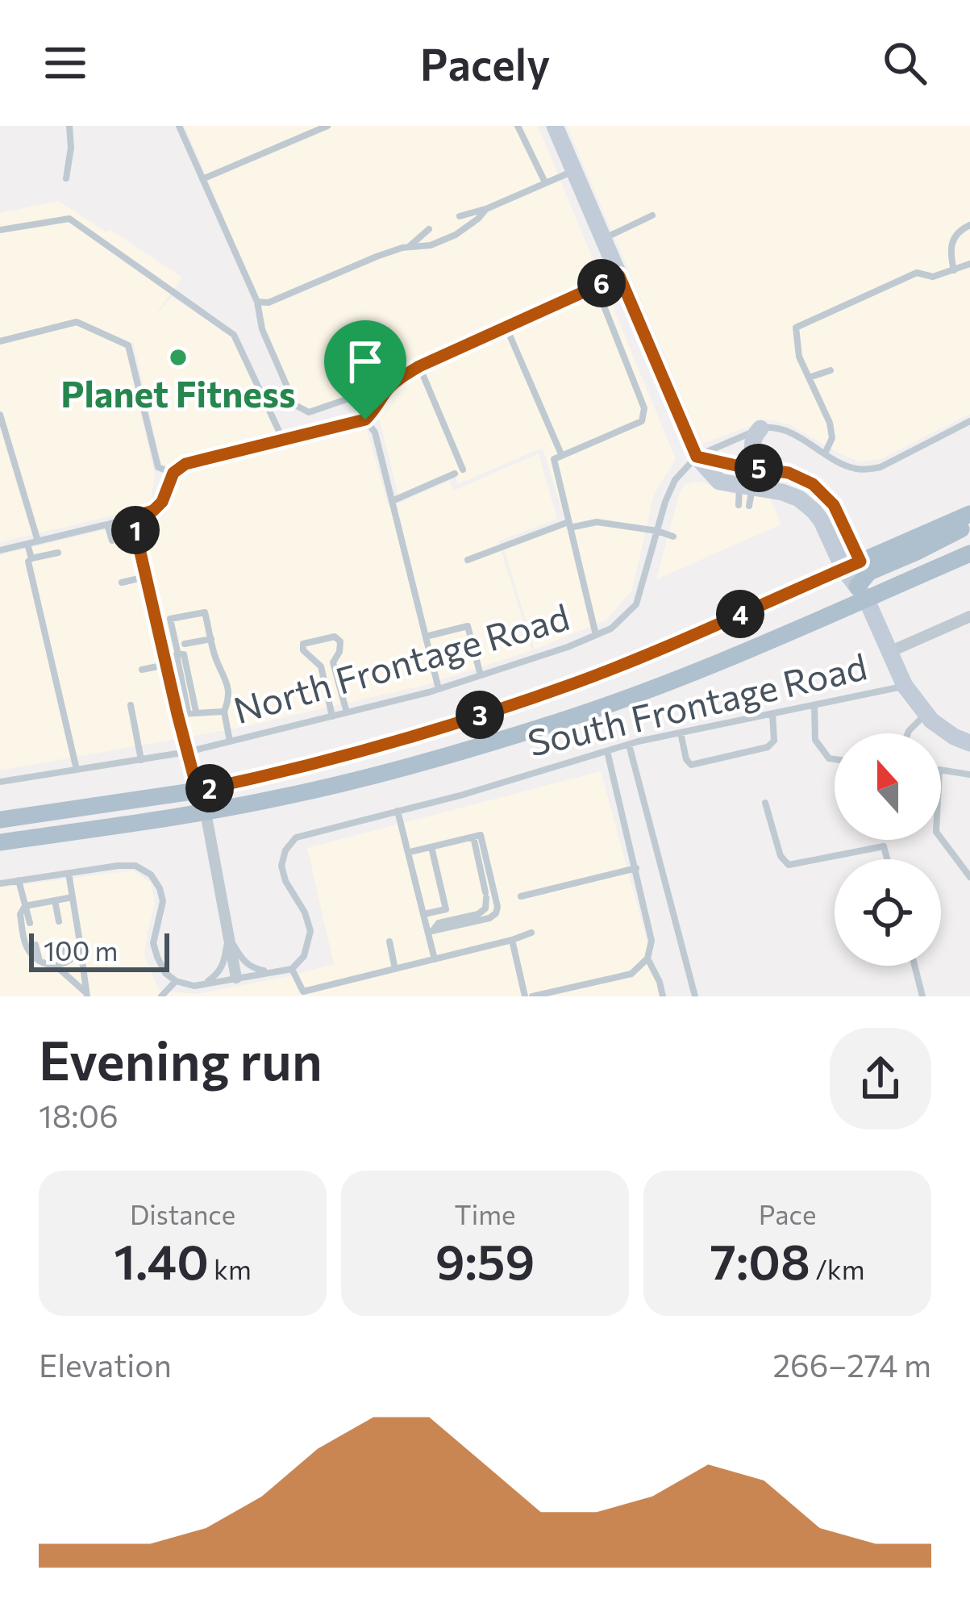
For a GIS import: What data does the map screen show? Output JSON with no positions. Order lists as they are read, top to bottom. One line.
{"streets":{"street":["South Frontage Road"],"lane":["North Frontage Road"]},"places":["Planet Fitness"],"scale_bar":"100 m","north":"top","page":{"header":"Pacely","pins":["6","5","1","4","3","2"],"scale":"100 m","heading":["Evening run","18:06"],"stats":[["Distance","1.40 km"],["Time","9:59"],["Pace","7:08 /km"]],"chart":["Elevation","266–274 m"]}}
